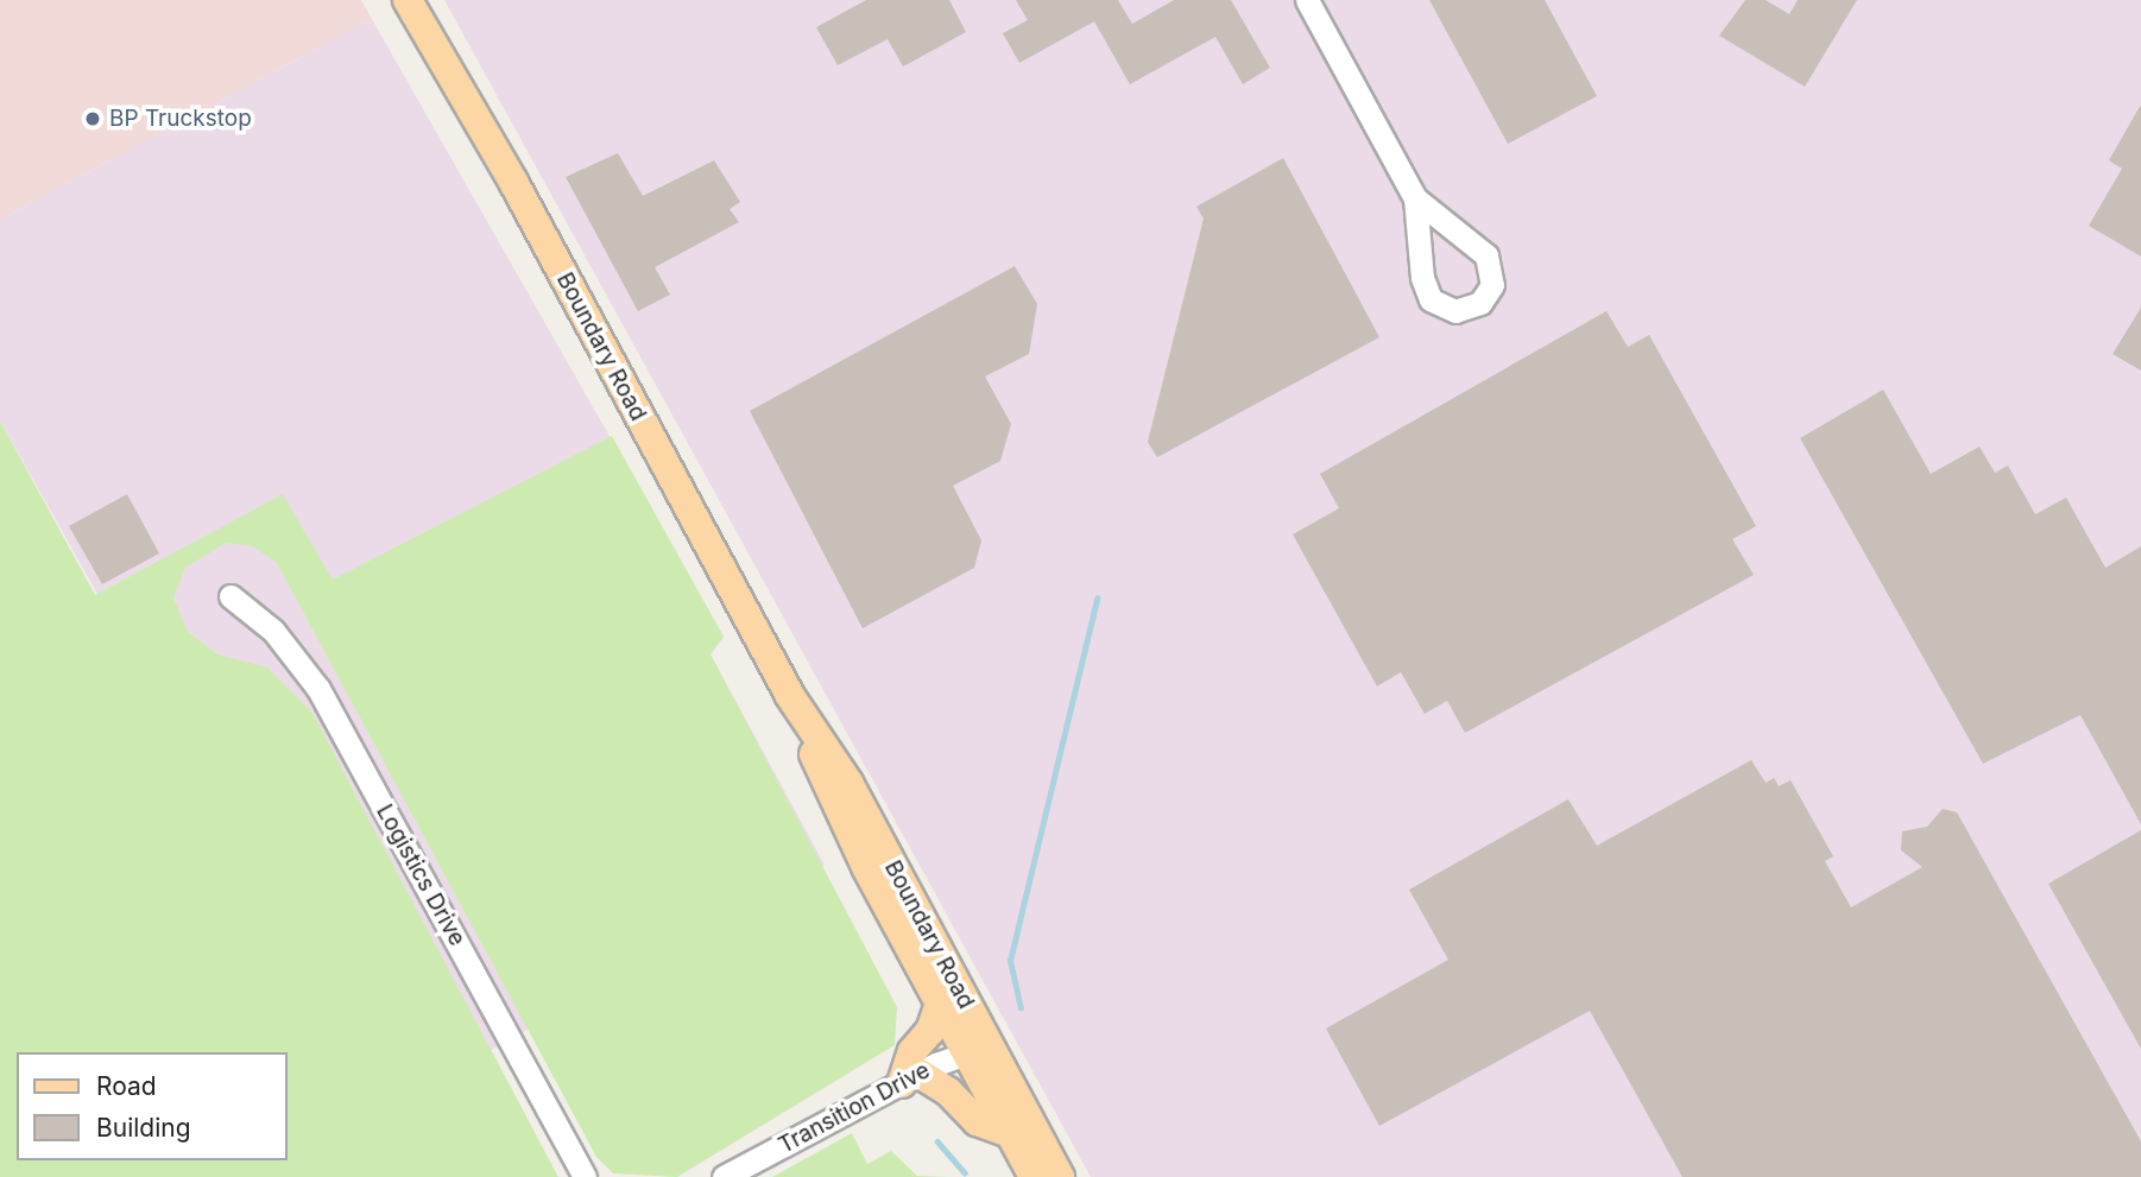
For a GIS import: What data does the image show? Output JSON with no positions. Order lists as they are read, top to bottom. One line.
{"streets":{"main road":["Boundary Road"],"street":["Logistics Drive","Transition Drive"]},"crossings":[["Boundary Road","Transition Drive"]],"places":["BP Truckstop"],"legend":["Road","Building"]}
